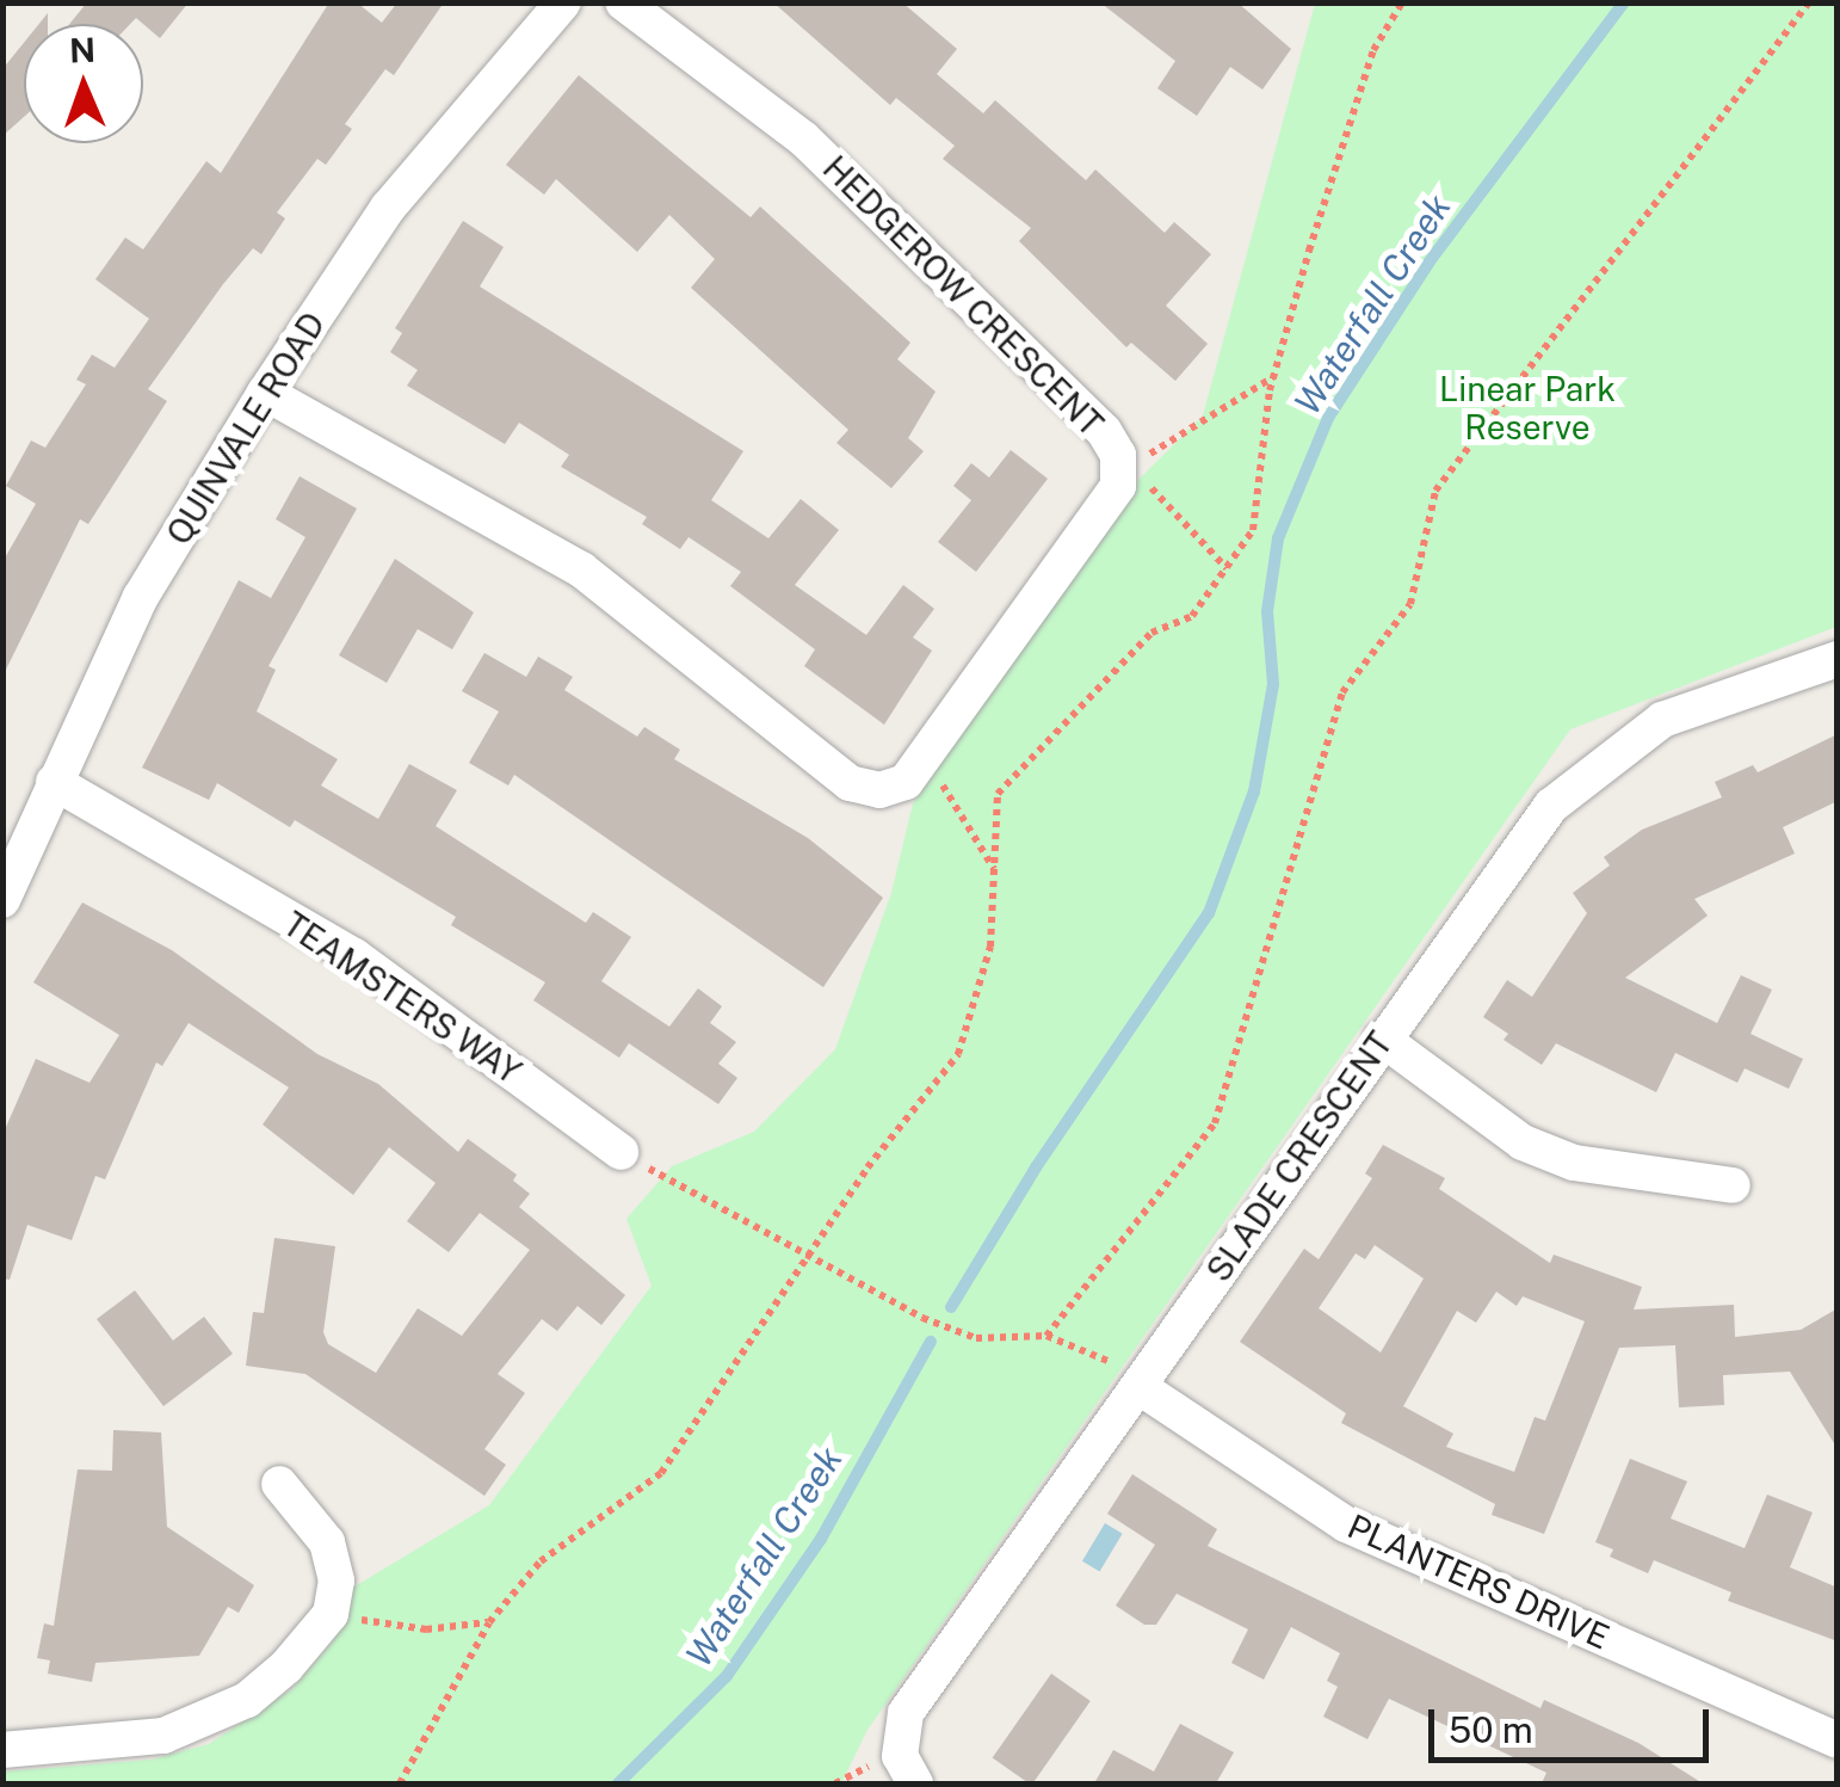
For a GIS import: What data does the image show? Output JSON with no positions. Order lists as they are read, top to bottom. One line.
{"streets":{"street":["HEDGEROW CRESCENT","QUINVALE ROAD","TEAMSTERS WAY","SLADE CRESCENT","PLANTERS DRIVE"]},"crossings":[["HEDGEROW CRESCENT","QUINVALE ROAD"],["QUINVALE ROAD","TEAMSTERS WAY"],["SLADE CRESCENT","PLANTERS DRIVE"]],"water":["Waterfall Creek"],"parks":["Linear Park Reserve"],"scale_bar":"50 m","north":"top"}
